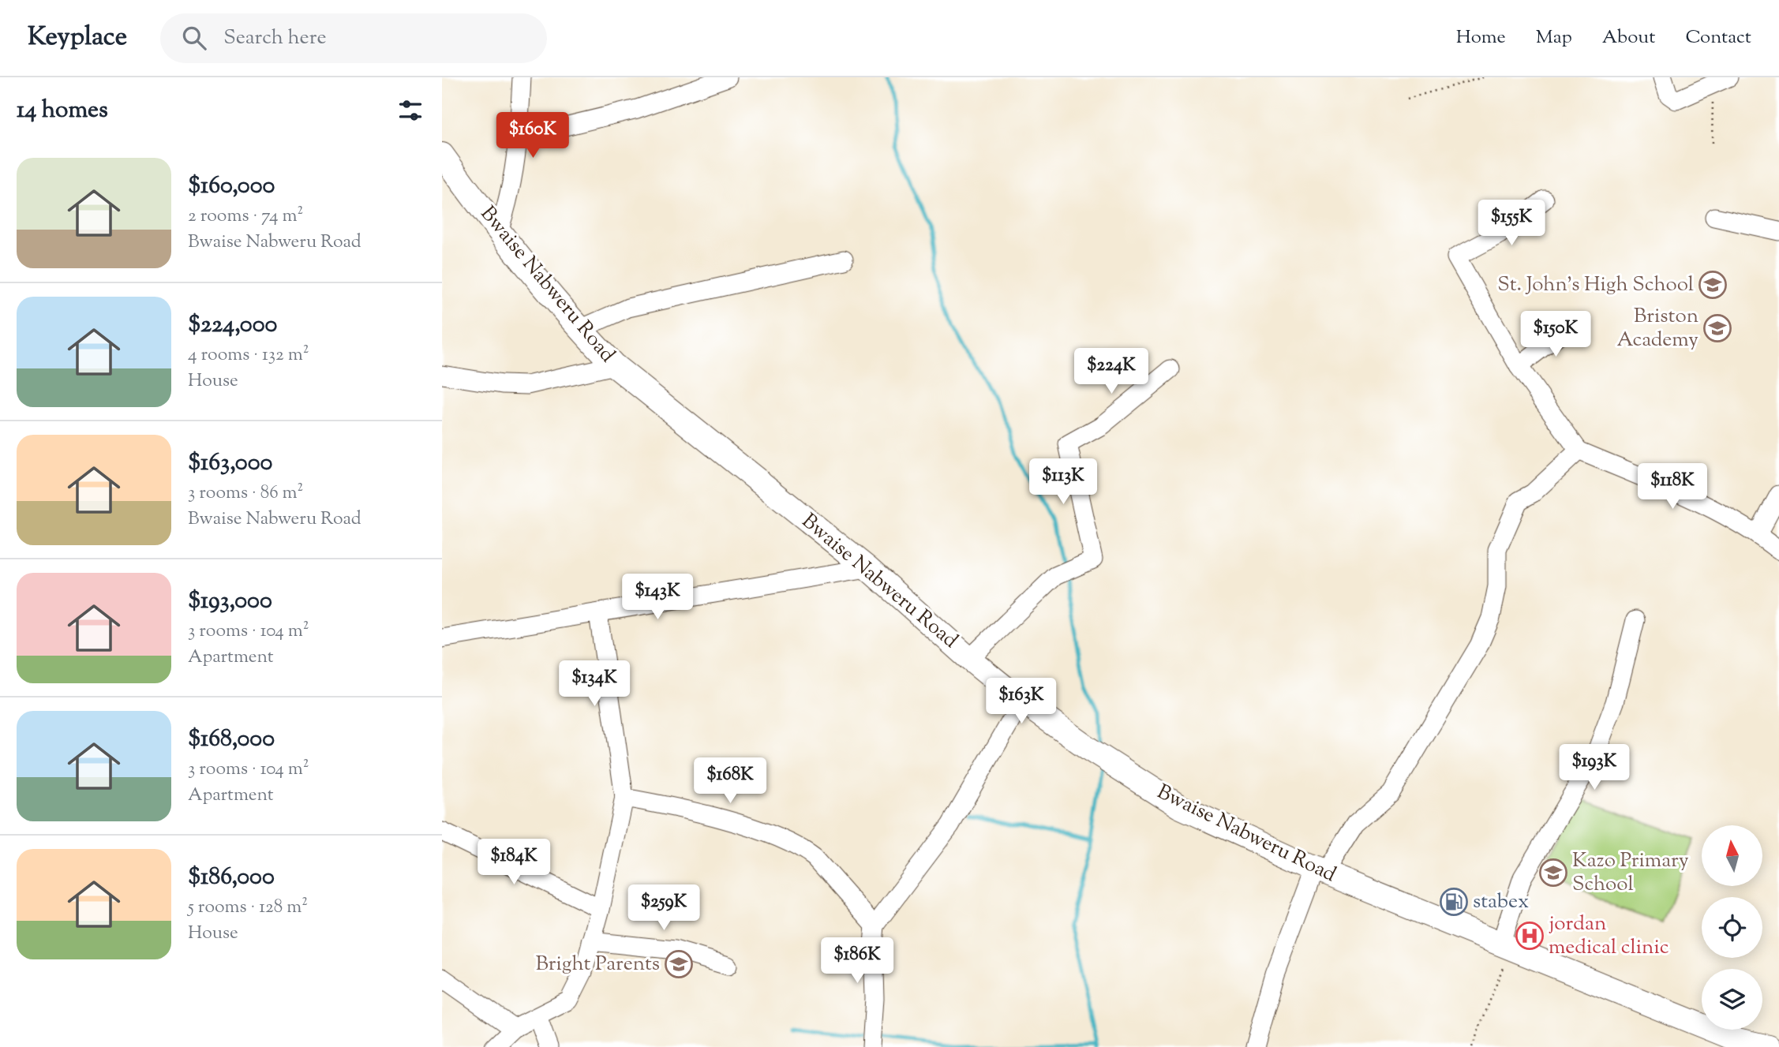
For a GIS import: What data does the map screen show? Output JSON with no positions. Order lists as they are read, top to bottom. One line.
{"streets":{"main road":["Bwaise Nabweru Road"]},"places":{"school or university":["St. John's High School","Briston Academy","Kazo Primary School","Bright Parents"],"fuel station":["stabex"],"hospital":["jordan medical clinic"]},"north":"top","page":{"header":"Keyplace","search":"Search here","nav":["Home","Map","About","Contact"],"heading":"14 homes","price":["$160K","$155K","$150K","$224K","$113K","$118K","$143K","$134K","$163K","$193K","$168K","$184K","$259K","$186K"],"list":[{"name":"$160,000","note":"2 rooms · 74 m² · Bwaise Nabweru Road"},{"name":"$224,000","note":"4 rooms · 132 m² · House"},{"name":"$163,000","note":"3 rooms · 86 m² · Bwaise Nabweru Road"},{"name":"$193,000","note":"3 rooms · 104 m² · Apartment"},{"name":"$168,000","note":"3 rooms · 104 m² · Apartment"},{"name":"$186,000","note":"5 rooms · 128 m² · House"}]}}
